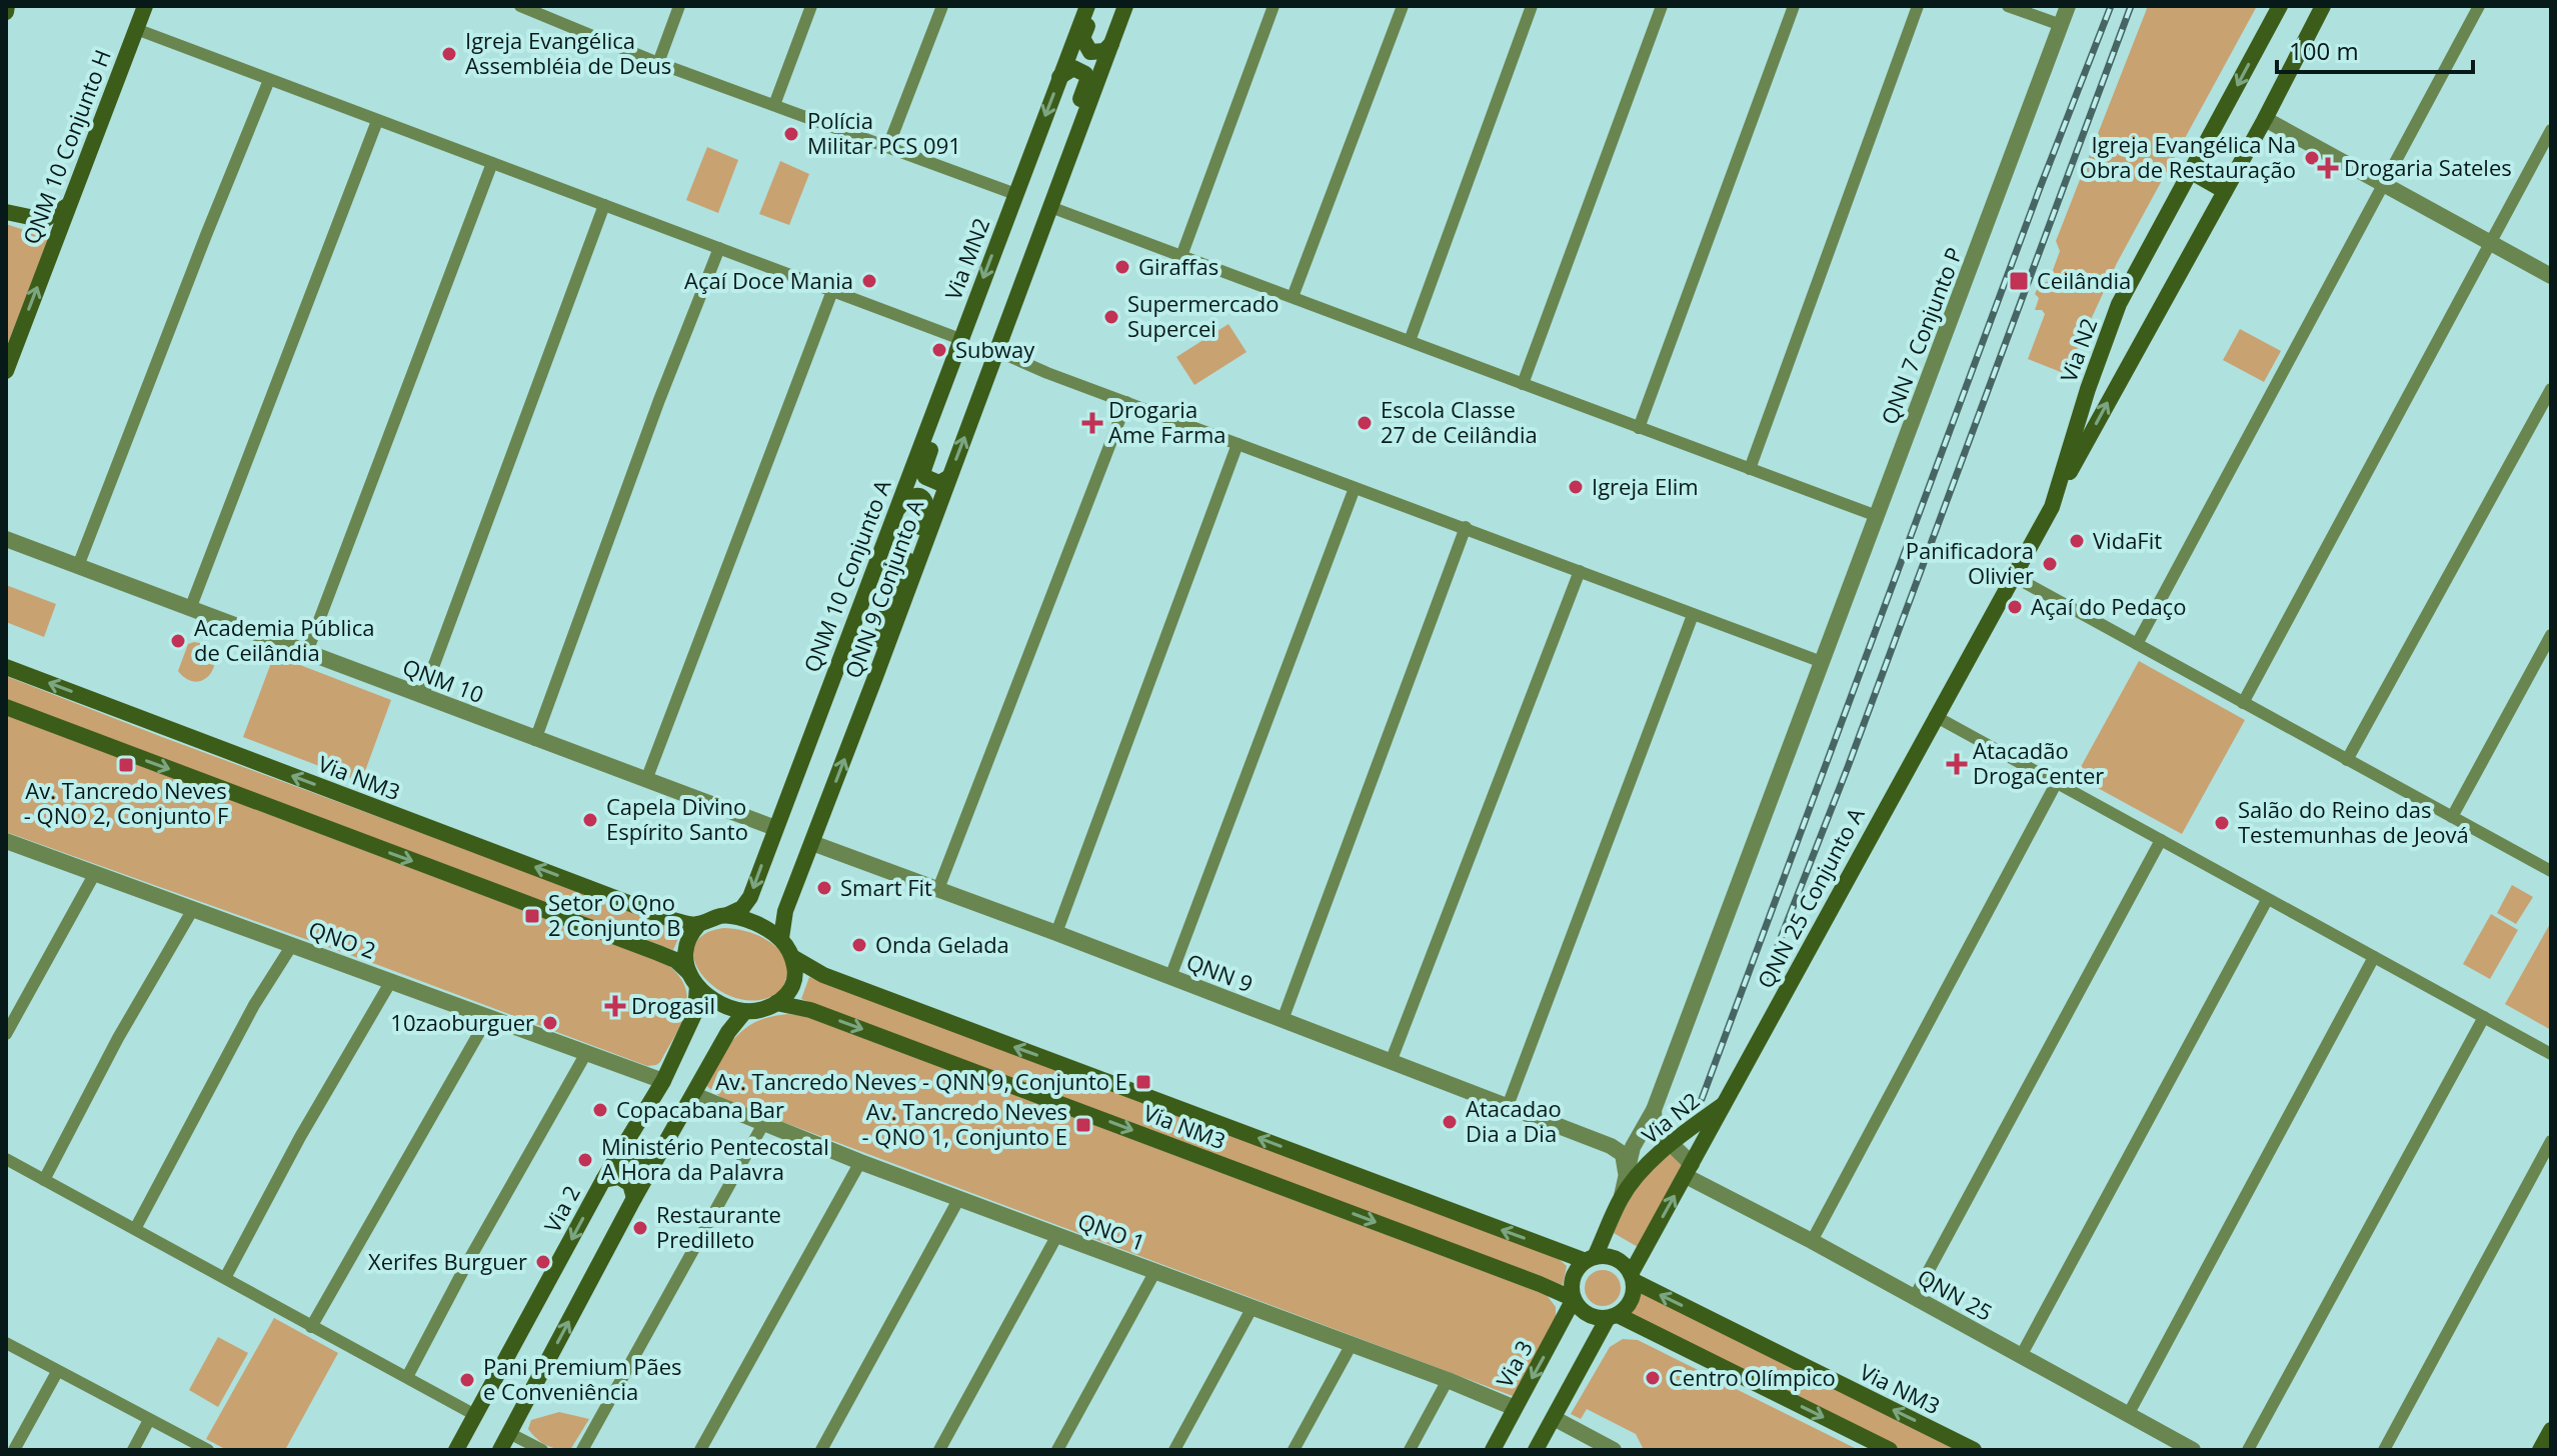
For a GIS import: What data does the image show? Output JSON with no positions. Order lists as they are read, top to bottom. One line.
{"streets":{"main road":["QNM 10 Conjunto H","Via MN2","Via N2","QNM 10 Conjunto A","QNN 9 Conjunto A","Via NM3","QNN 25 Conjunto A","Via 2","Via 3"],"street":["QNN 7 Conjunto P","QNM 10","QNO 2","QNN 9","QNO 1","QNN 25"]},"crossings":[["Via MN2","QNM 10 Conjunto A"],["QNN 7 Conjunto P","Via N2"],["QNN 7 Conjunto P","QNN 9"],["Via N2","Via NM3"],["Via N2","QNN 25 Conjunto A"],["Via N2","QNN 9"],["Via N2","QNN 25"],["Via N2","Via 3"],["QNM 10 Conjunto A","QNM 10"],["QNN 9 Conjunto A","QNN 9"],["Via NM3","Via 2"],["Via NM3","Via 3"],["QNO 2","Via 2"],["QNO 1","Via 3"]],"one_way":["QNM 10 Conjunto H","QNN 9 Conjunto A"],"places":{"other":["Igreja Evangélica Assembléia de Deus","Polícia Militar PCS 091","Igreja Evangélica Na Obra de Restauração","Giraffas","Açaí Doce Mania","Supermercado Supercei","Subway","Escola Classe 27 de Ceilândia","Igreja Elim","VidaFit","Panificadora Olivier","Açaí do Pedaço","Academia Pública de Ceilândia","Capela Divino Espírito Santo","Salão do Reino das Testemunhas de Jeová","Smart Fit","Onda Gelada","10zaoburguer","Copacabana Bar","Atacadao Dia a Dia","Ministério Pentecostal A Hora da Palavra","Restaurante Predilleto","Xerifes Burguer","Centro Olímpico","Pani Premium Pães e Conveniência"],"health":["Drogaria Sateles","Drogaria Ame Farma","Atacadão DrogaCenter","Drogasil"],"transit":["Ceilândia","Av. Tancredo Neves - QNO 2, Conjunto F","Setor O Qno 2 Conjunto B","Av. Tancredo Neves - QNN 9, Conjunto E","Av. Tancredo Neves - QNO 1, Conjunto E"]},"scale_bar":"100 m"}
